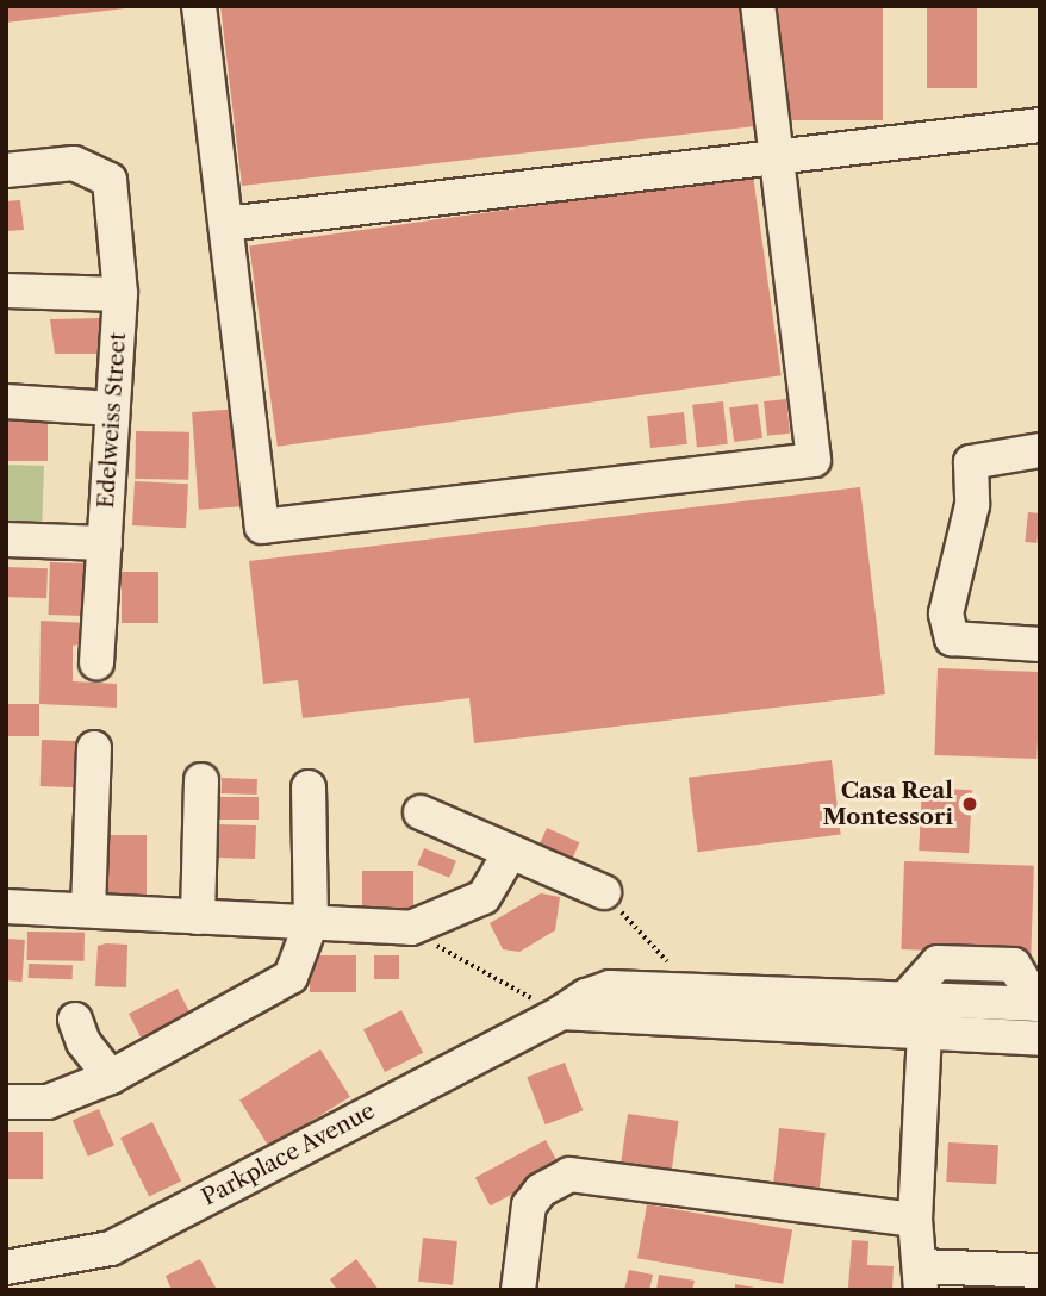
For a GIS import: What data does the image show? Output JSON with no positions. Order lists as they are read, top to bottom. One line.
{"streets":{"street":["Edelweiss Street","Parkplace Avenue"]},"places":["Casa Real Montessori"]}
